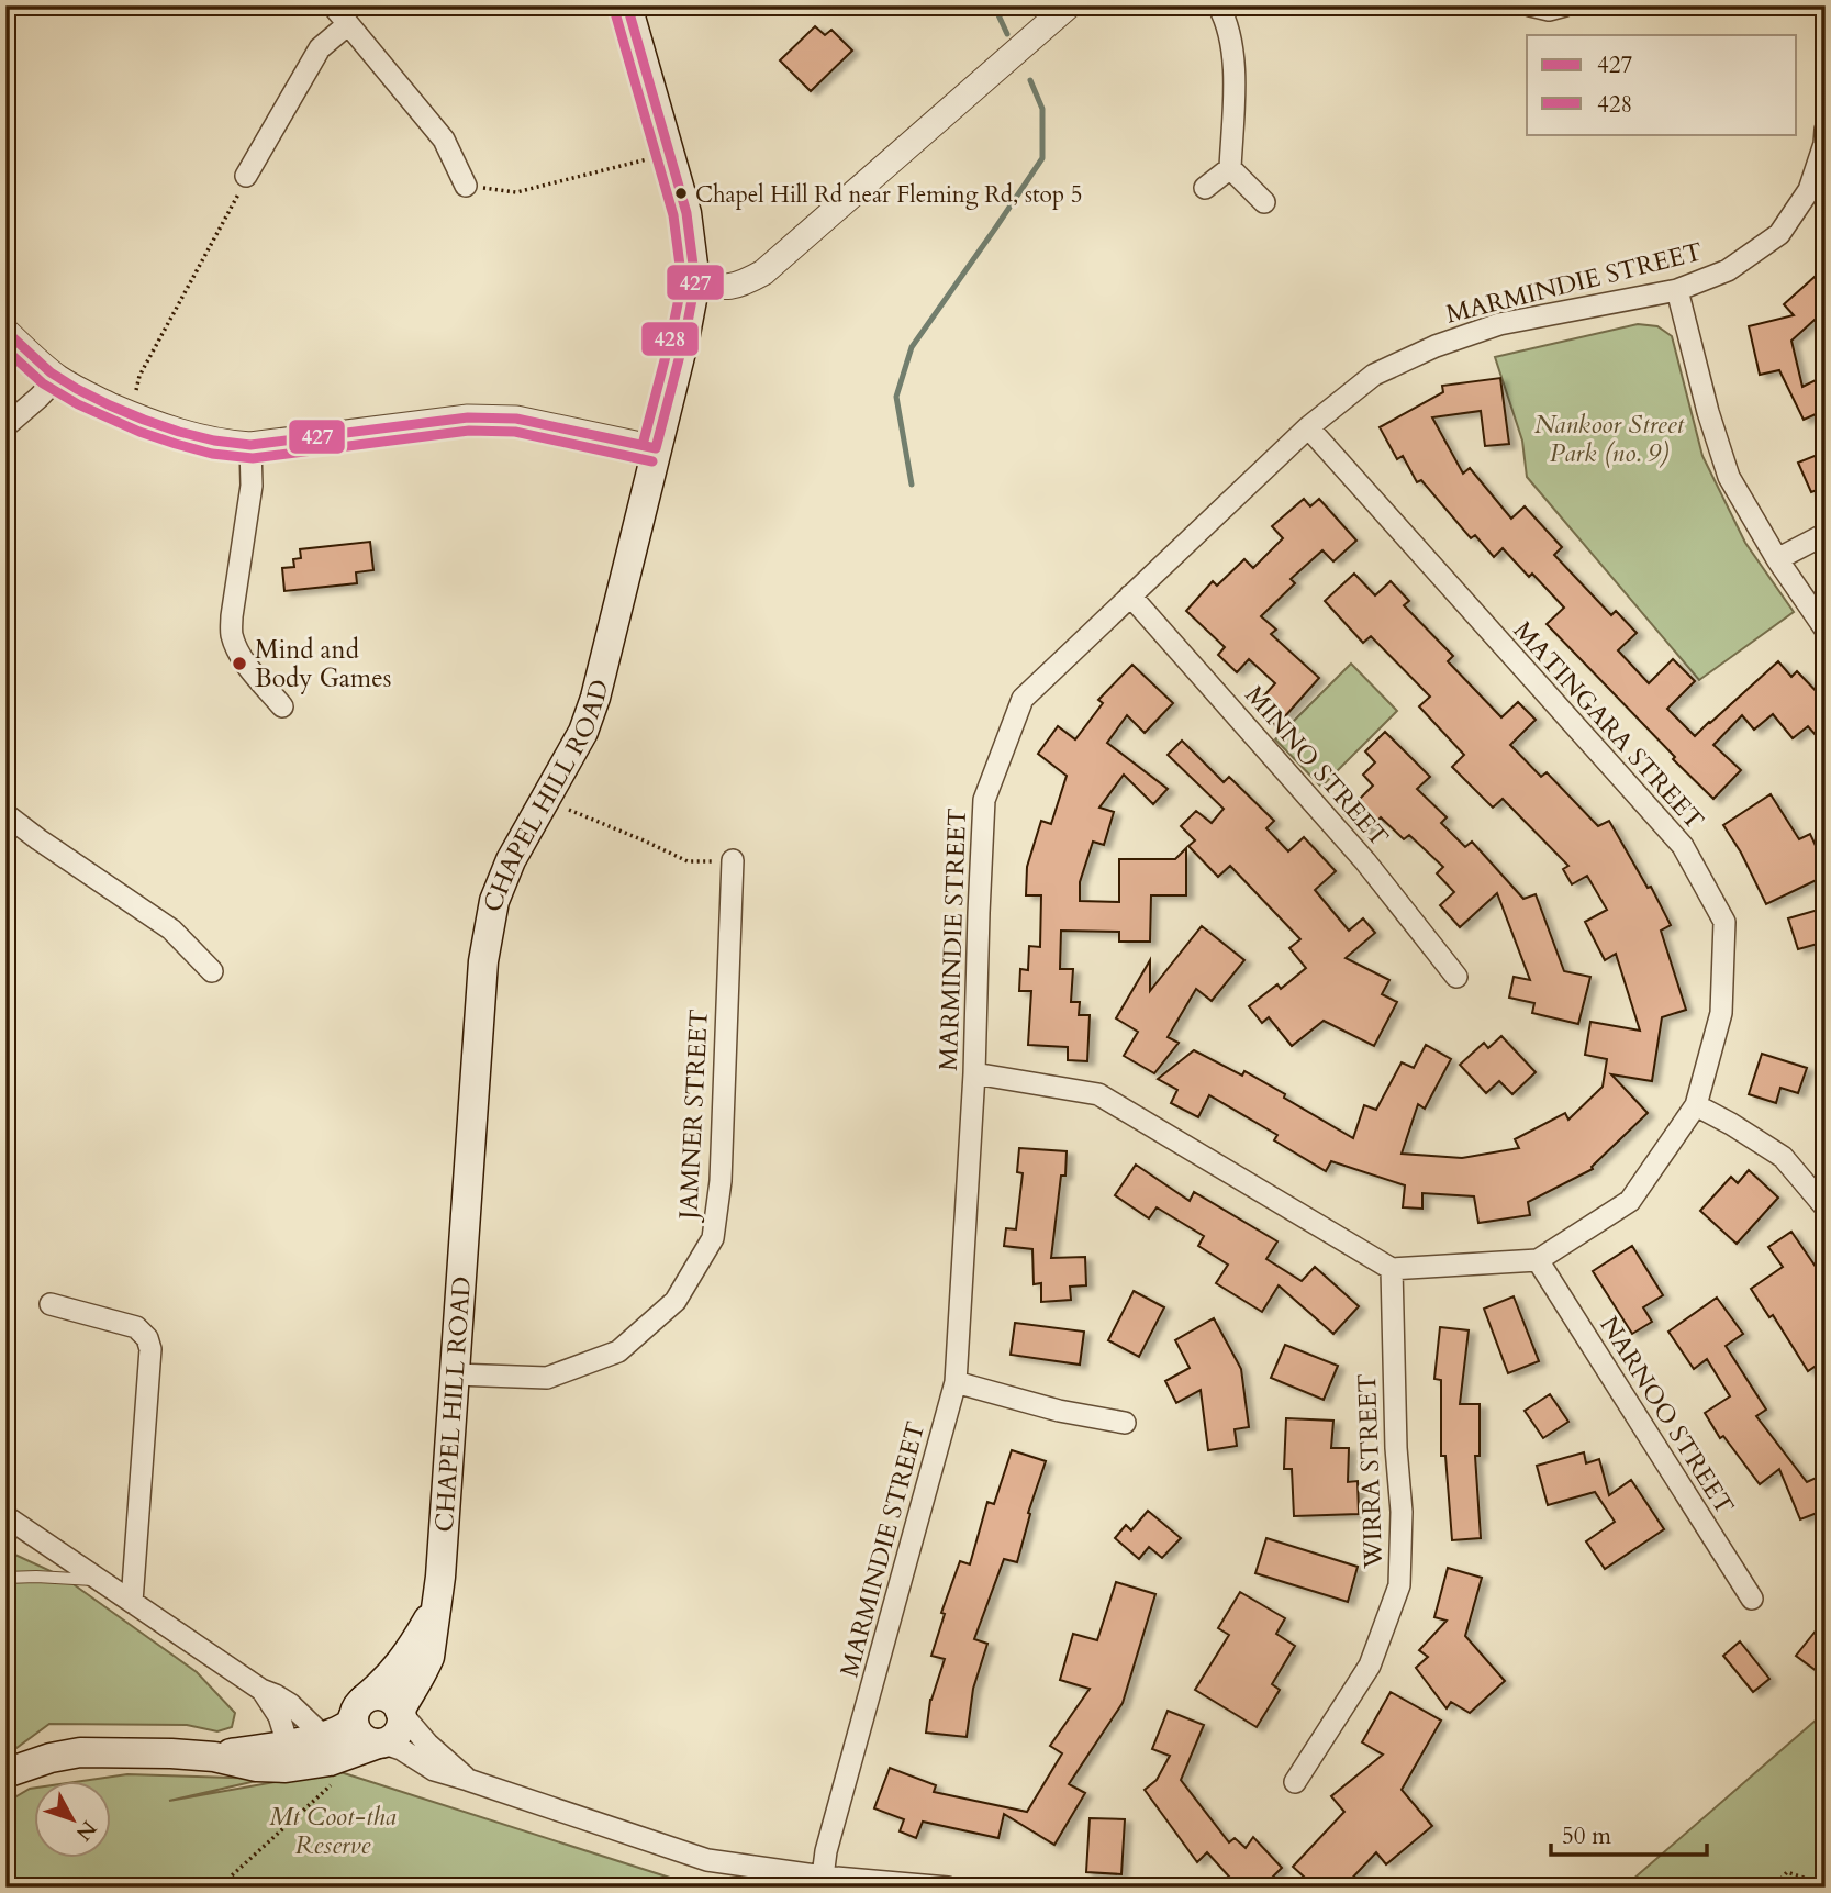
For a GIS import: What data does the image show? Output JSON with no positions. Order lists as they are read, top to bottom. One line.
{"streets":{"main road":["CHAPEL HILL ROAD"],"street":["MARMINDIE STREET","MATINGARA STREET","MINNO STREET","JAMNER STREET","NARNOO STREET","WIRRA STREET"]},"crossings":[["MARMINDIE STREET","MATINGARA STREET"],["MARMINDIE STREET","MINNO STREET"],["MATINGARA STREET","NARNOO STREET"],["MATINGARA STREET","WIRRA STREET"],["CHAPEL HILL ROAD","JAMNER STREET"]],"parks":["Nankoor Street Park (no. 9)","Mt Coot-tha Reserve"],"places":["Chapel Hill Rd near Fleming Rd, stop 5","Mind and Body Games"],"lines":["transit line 427","transit line 428"],"legend":["427","428"],"scale_bar":"50 m","north":"bottom right"}
